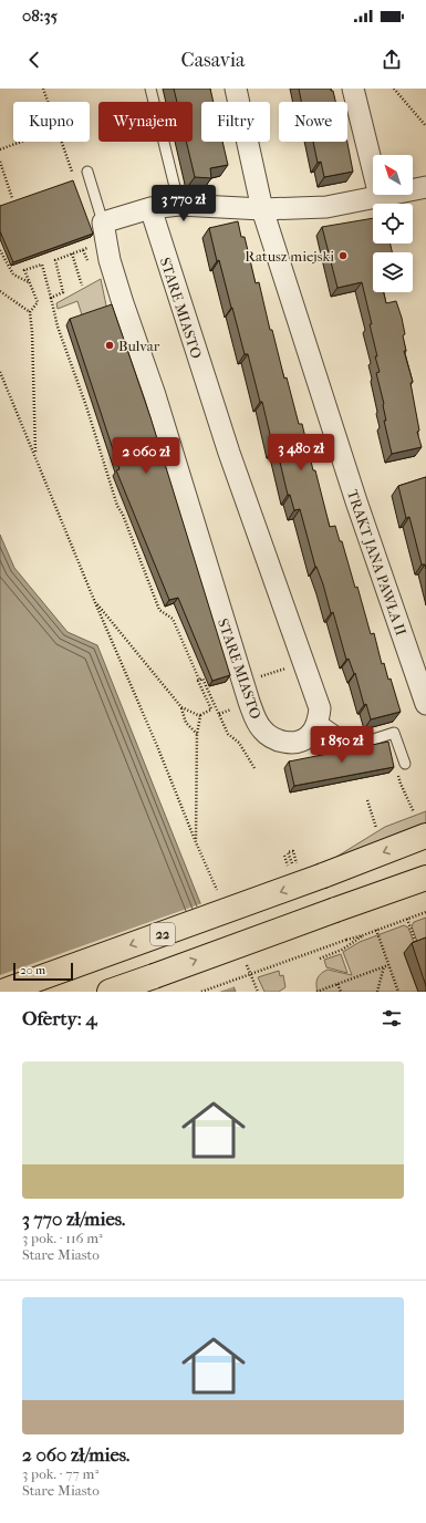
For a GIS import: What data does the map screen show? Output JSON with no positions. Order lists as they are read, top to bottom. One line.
{"streets":{"main road":["22"],"street":["STARE MIASTO","TRAKT JANA PAWŁA II"]},"places":["Ratusz miejski","Bulvar"],"scale_bar":"20 m","north":"top left","page":{"status":"08:35","header":"Casavia","chip":["Kupno","Wynajem","Filtry","Nowe"],"price":["3 770 zł","3 480 zł","2 060 zł","1 850 zł"],"scale":"20 m","heading":"Oferty: 4","list":[{"name":"3 770 zł/mies.","note":"3 pok. · 116 m² · Stare Miasto"},{"name":"2 060 zł/mies.","note":"3 pok. · 77 m² · Stare Miasto"}]}}
